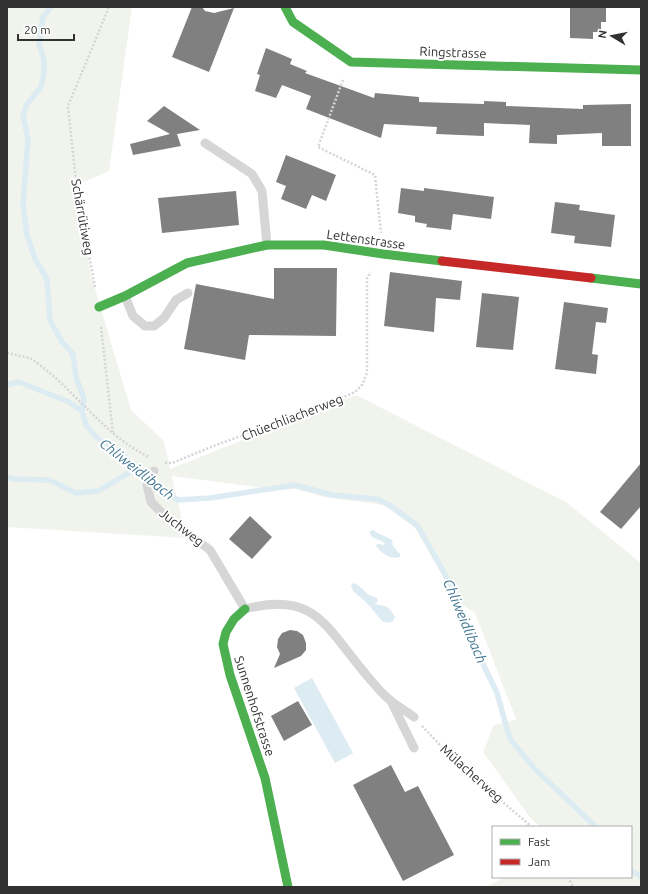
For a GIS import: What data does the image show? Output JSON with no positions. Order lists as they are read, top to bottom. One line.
{"streets":{"street":["Ringstrasse","Lettenstrasse","Sunnenhofstrasse"],"lane":["Juchweg"],"path":["Schärrütiweg","Chüechliacherweg","Mülacherweg"]},"crossings":[["Schärrütiweg","Lettenstrasse"],["Lettenstrasse","Chüechliacherweg"],["Juchweg","Sunnenhofstrasse"]],"water":["Chliweidlibach"],"legend":["Fast","Jam"],"scale_bar":"20 m","north":"left"}
